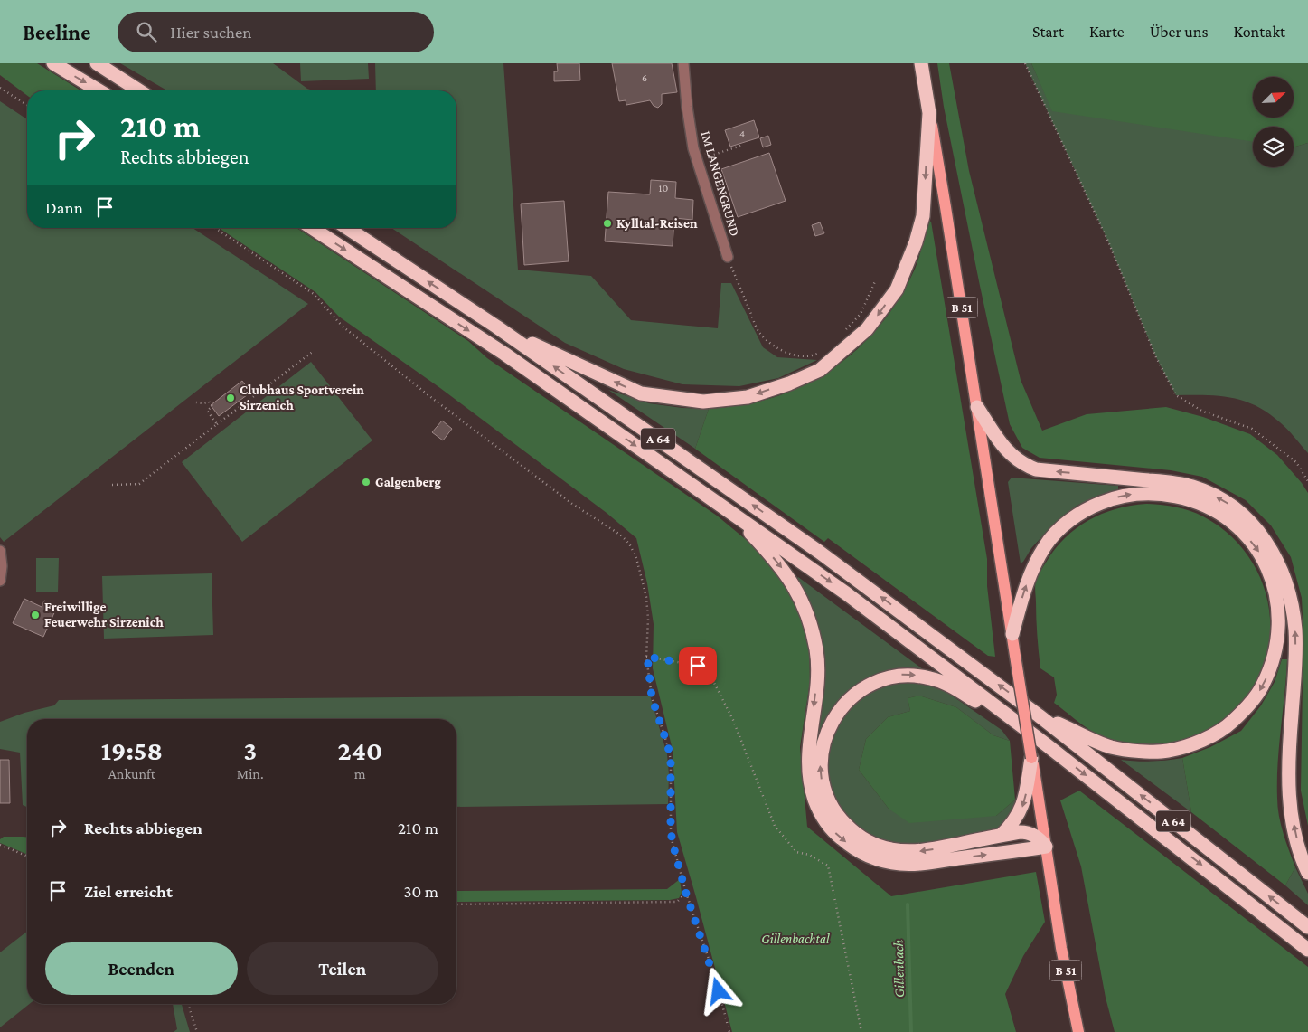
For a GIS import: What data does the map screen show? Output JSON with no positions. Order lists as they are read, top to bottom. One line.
{"streets":{"highway":["B 51","A 64"],"street":["IM LANGENGRUND"]},"water":["Gillenbach"],"parks":["Gillenbachtal"],"places":["Kylltal-Reisen","Clubhaus Sportverein Sirzenich","Galgenberg","Freiwillige Feuerwehr Sirzenich"],"house_numbers":["6","4","10"],"north":"top right","page":{"header":"Beeline","search":"Hier suchen","nav":["Start","Karte","Über uns","Kontakt"],"turn":["210 m","Rechts abbiegen"],"then":"Dann","eta":["19:58","Ankunft","3","Min.","240","m"],"list":[{"name":"Rechts abbiegen","value":"210 m"},{"name":"Ziel erreicht","value":"30 m"}],"buttons":["Beenden","Teilen"]}}
